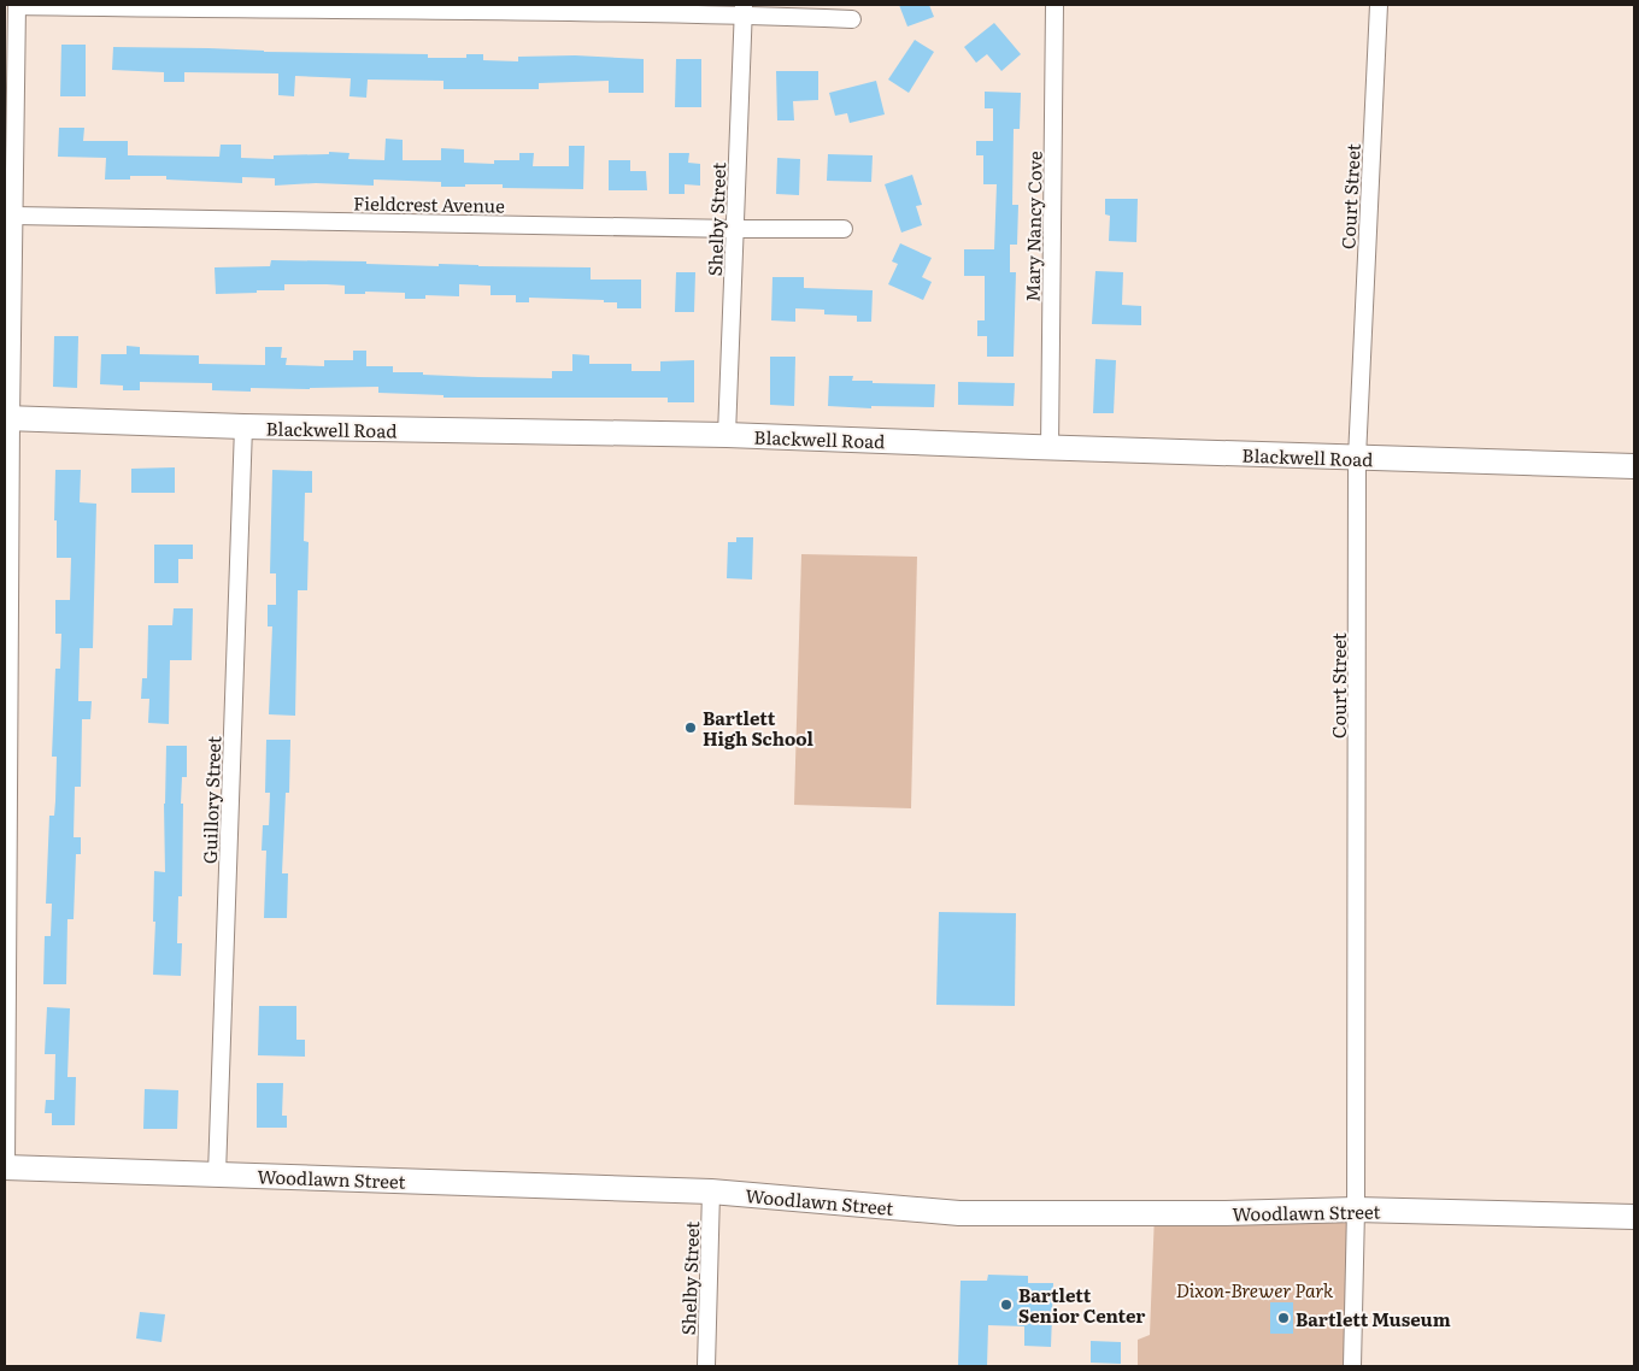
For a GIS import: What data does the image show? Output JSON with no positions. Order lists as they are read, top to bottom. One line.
{"streets":{"street":["Court Street","Fieldcrest Avenue","Shelby Street","Mary Nancy Cove","Blackwell Road","Guillory Street","Woodlawn Street"]},"crossings":[["Court Street","Blackwell Road"],["Court Street","Woodlawn Street"],["Fieldcrest Avenue","Shelby Street"],["Shelby Street","Blackwell Road"],["Shelby Street","Woodlawn Street"],["Mary Nancy Cove","Blackwell Road"],["Blackwell Road","Guillory Street"],["Guillory Street","Woodlawn Street"]],"parks":["Dixon-Brewer Park"],"places":["Bartlett High School","Bartlett Senior Center","Bartlett Museum"]}
